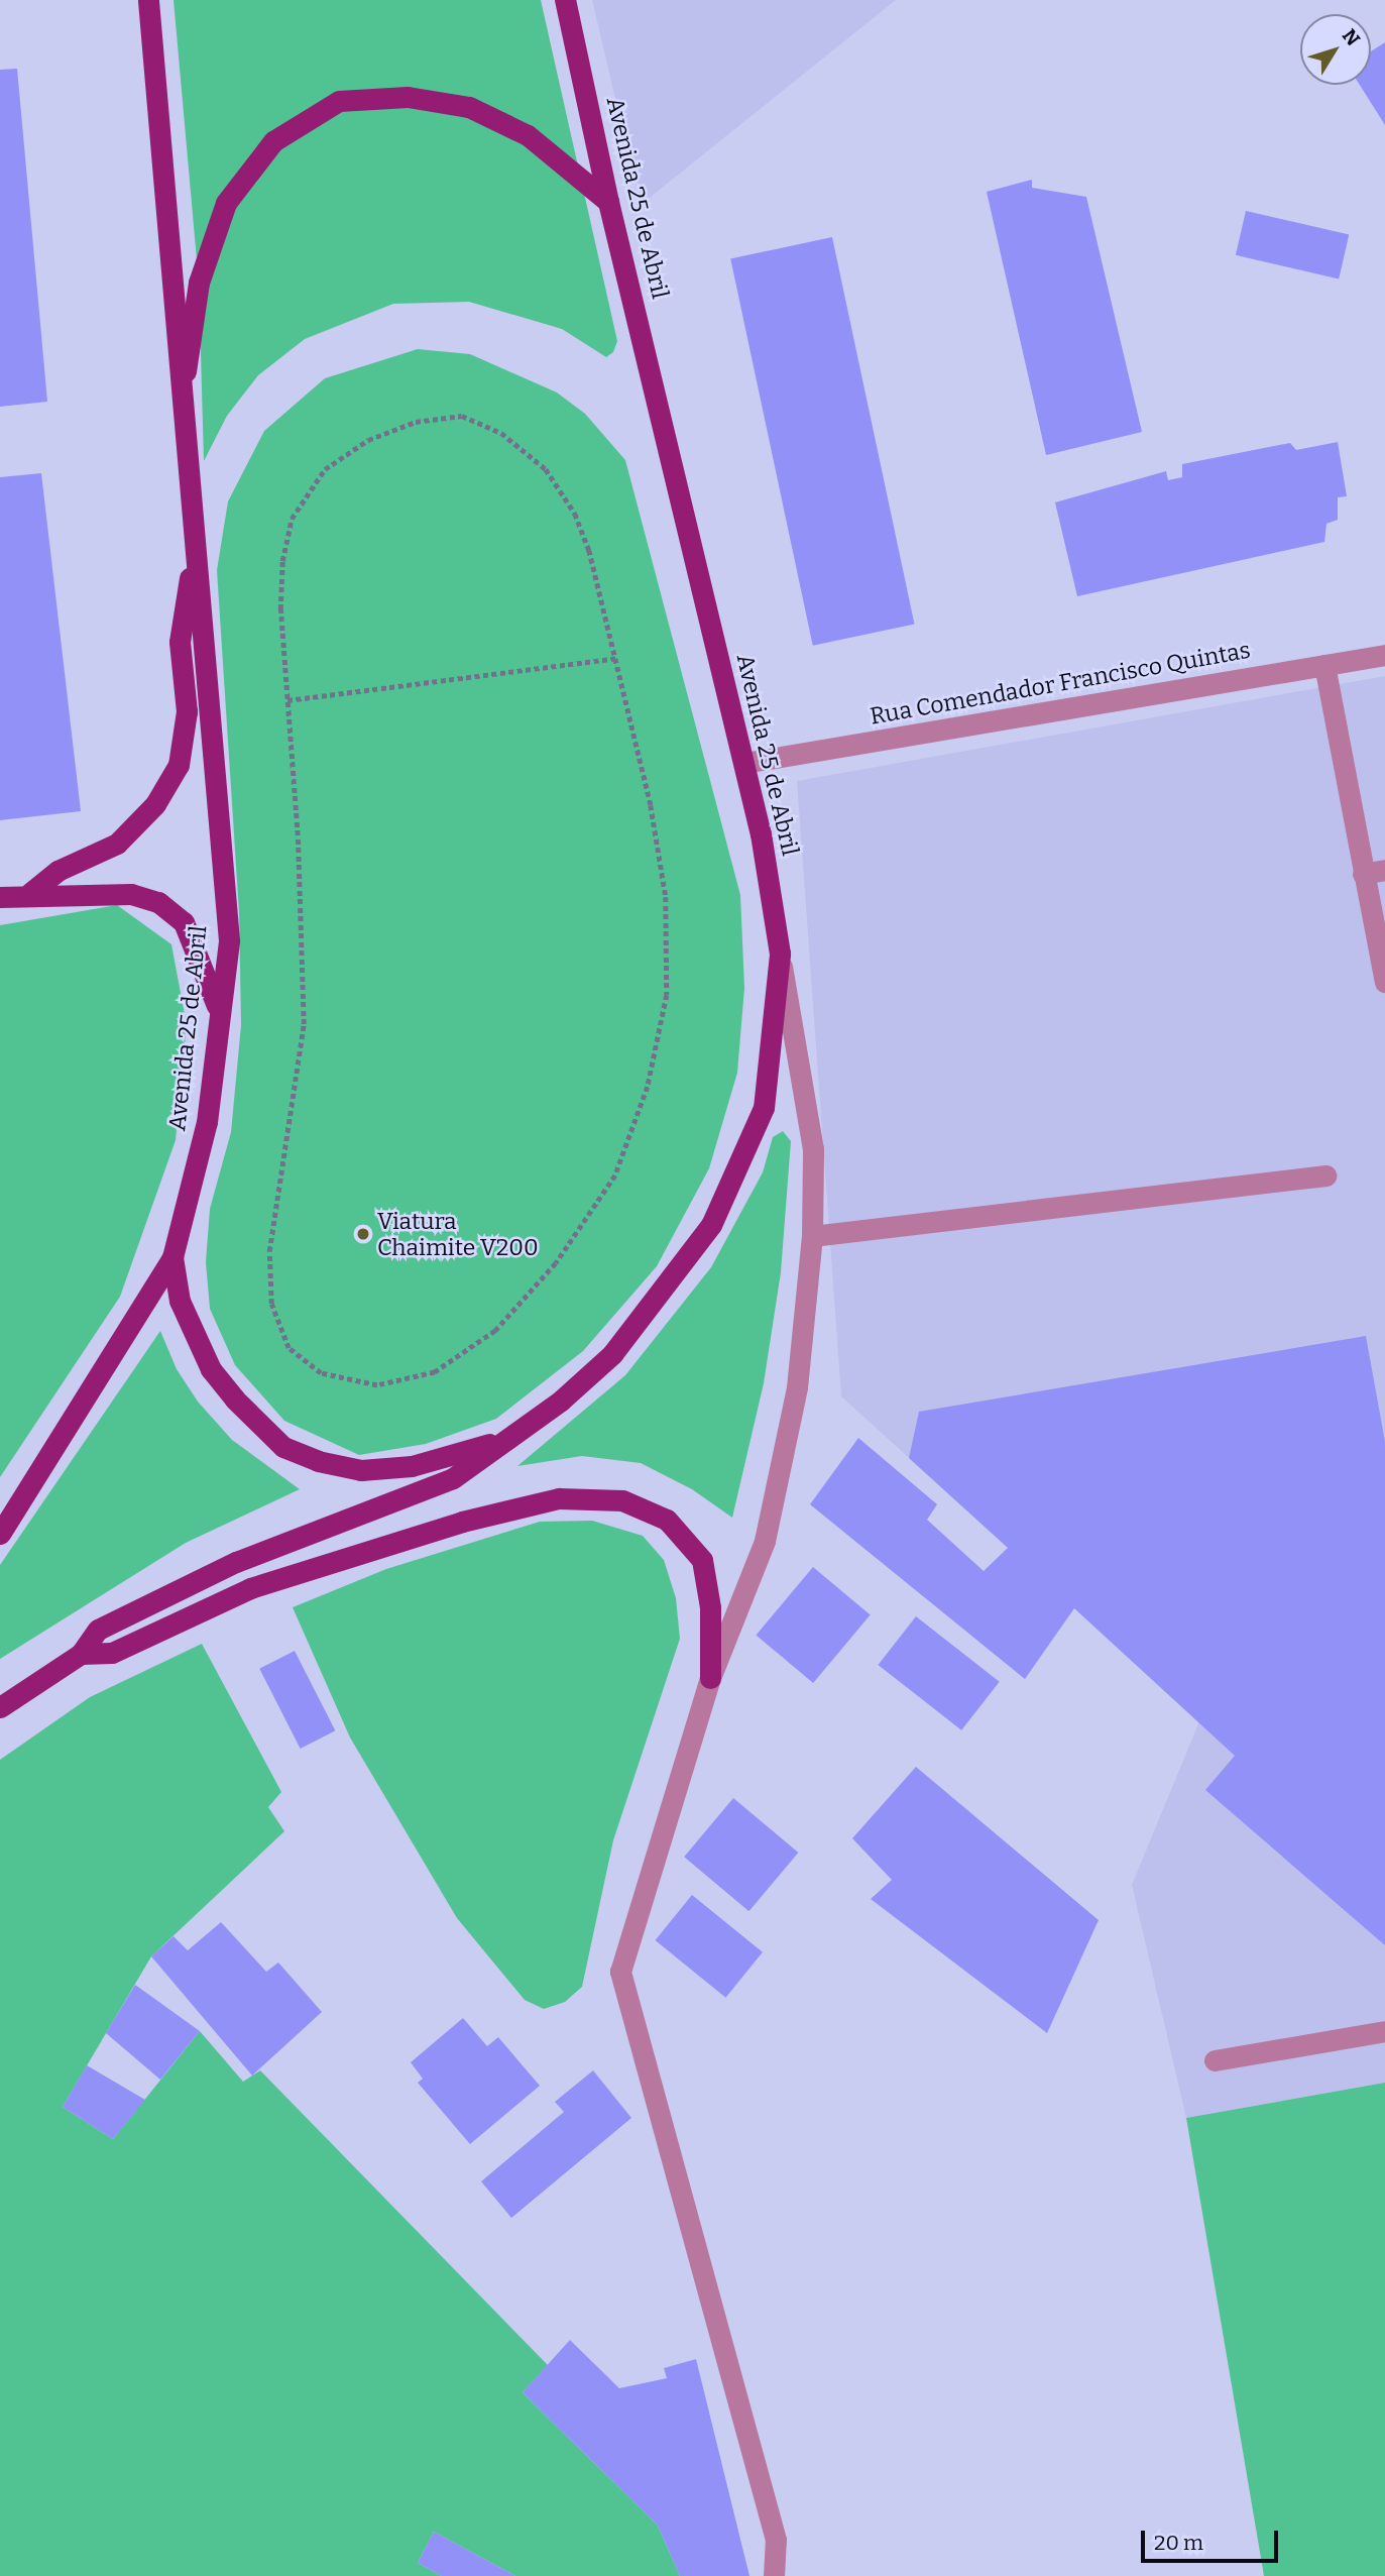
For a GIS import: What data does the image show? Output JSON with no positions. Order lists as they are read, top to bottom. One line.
{"streets":{"main road":["Avenida 25 de Abril"],"street":["Rua Comendador Francisco Quintas"]},"crossings":[["Avenida 25 de Abril","Rua Comendador Francisco Quintas"]],"places":["Viatura Chaimite V200"],"scale_bar":"20 m","north":"top right"}
